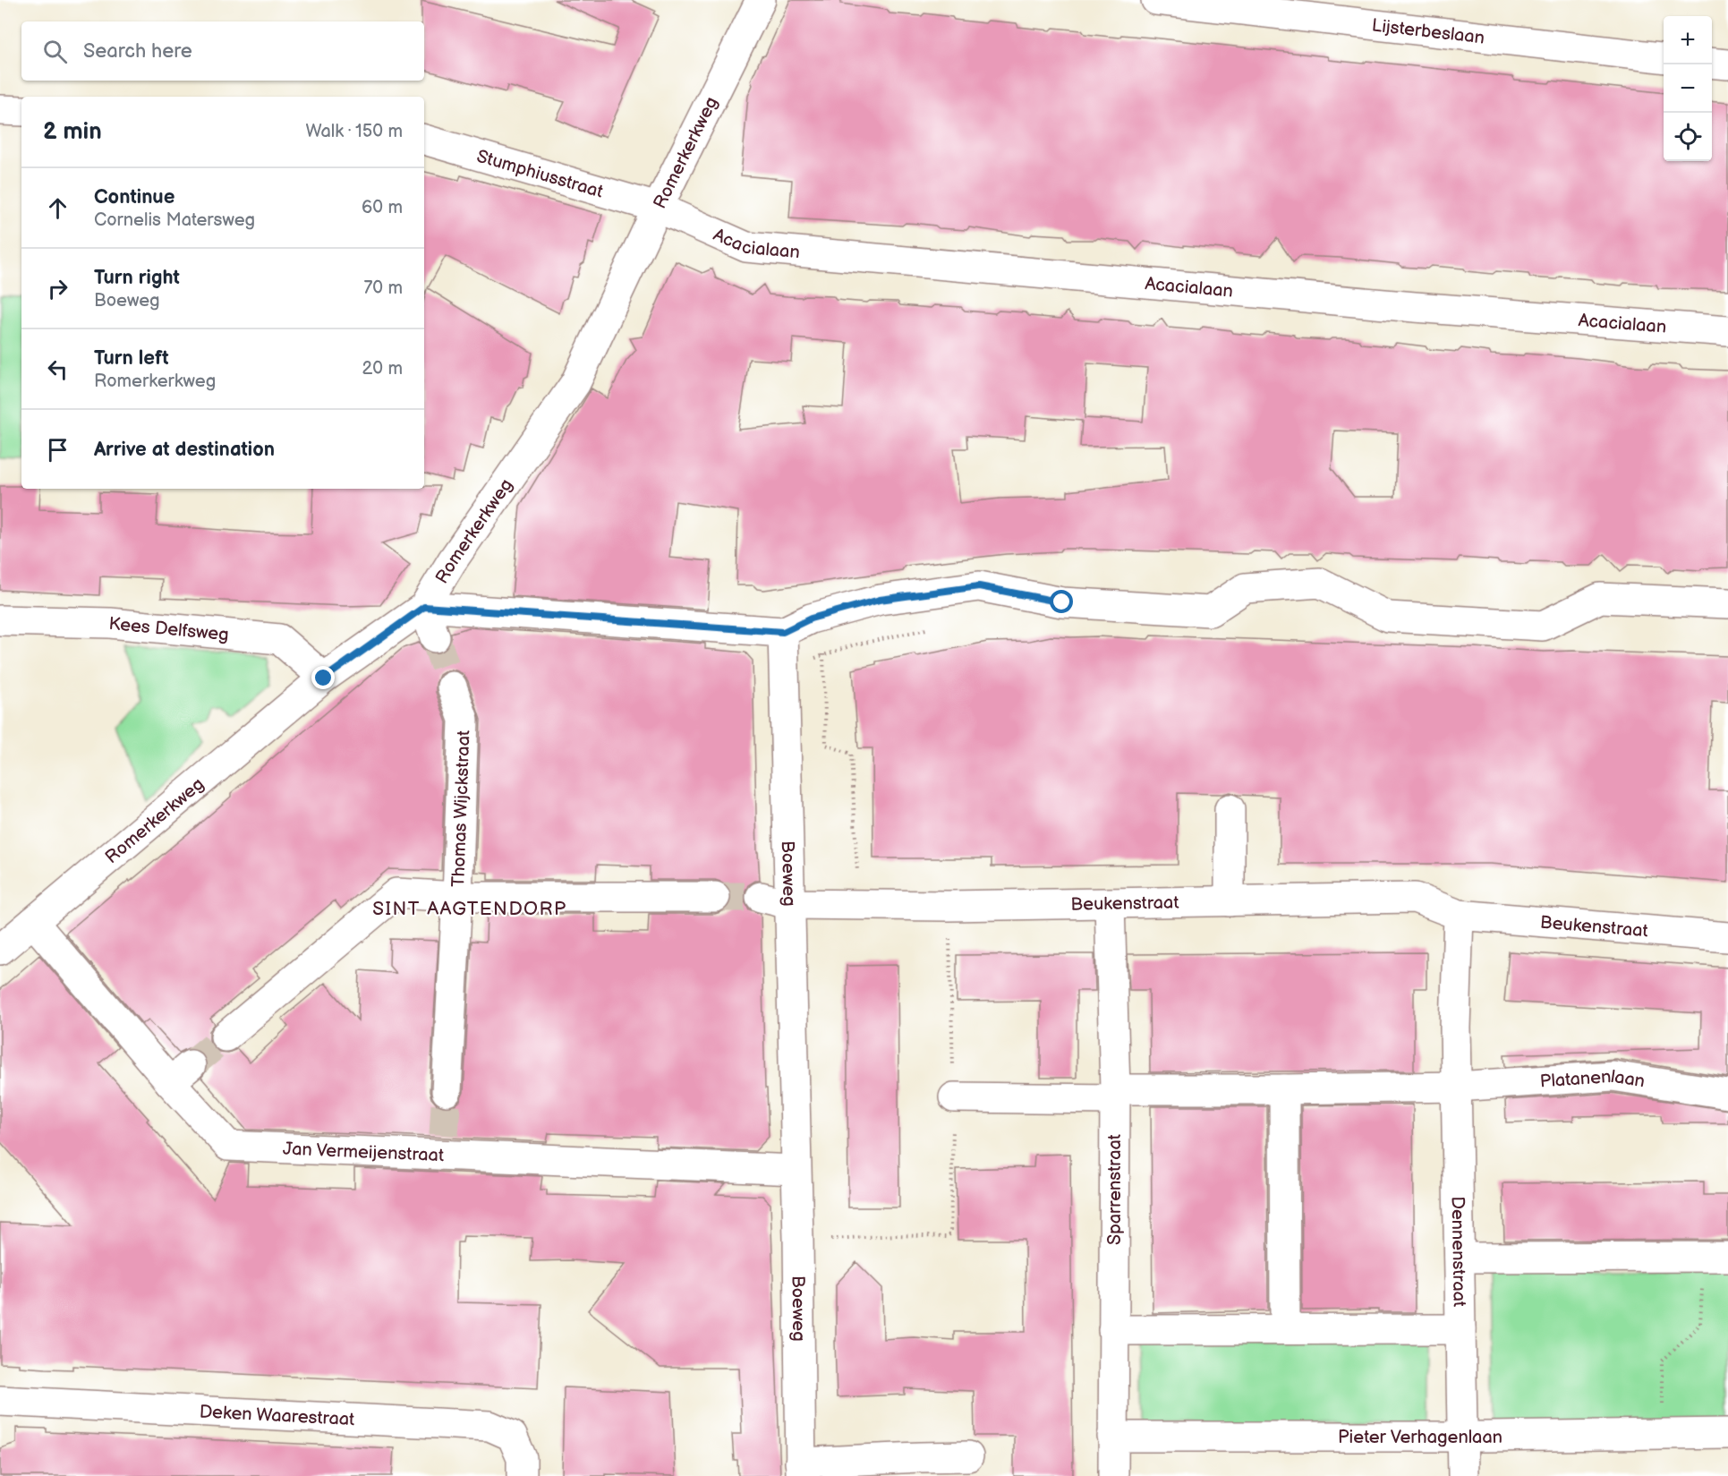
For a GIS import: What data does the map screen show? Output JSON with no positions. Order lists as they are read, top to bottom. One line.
{"streets":{"street":["Lijsterbeslaan","Romerkerkweg","Stumphiusstraat","Acacialaan","Kees Delfsweg","Thomas Wijckstraat","Boeweg","Beukenstraat","Platanenlaan","Jan Vermeijenstraat","Sparrenstraat","Dennenstraat","Deken Waarestraat","Pieter Verhagenlaan"]},"crossings":[["Romerkerkweg","Stumphiusstraat"],["Romerkerkweg","Acacialaan"],["Romerkerkweg","Kees Delfsweg"],["Romerkerkweg","Jan Vermeijenstraat"],["Stumphiusstraat","Acacialaan"],["Boeweg","Beukenstraat"],["Boeweg","Jan Vermeijenstraat"],["Beukenstraat","Sparrenstraat"],["Beukenstraat","Dennenstraat"],["Platanenlaan","Sparrenstraat"],["Platanenlaan","Dennenstraat"],["Sparrenstraat","Pieter Verhagenlaan"],["Dennenstraat","Pieter Verhagenlaan"]],"districts":["SINT AAGTENDORP"],"page":{"map_buttons":["+","−"],"search":"Search here","heading":["2 min","Walk · 150 m"],"list":[["Continue","Cornelis Matersweg","60 m"],["Turn right","Boeweg","70 m"],["Turn left","Romerkerkweg","20 m"],"Arrive at destination"]}}
